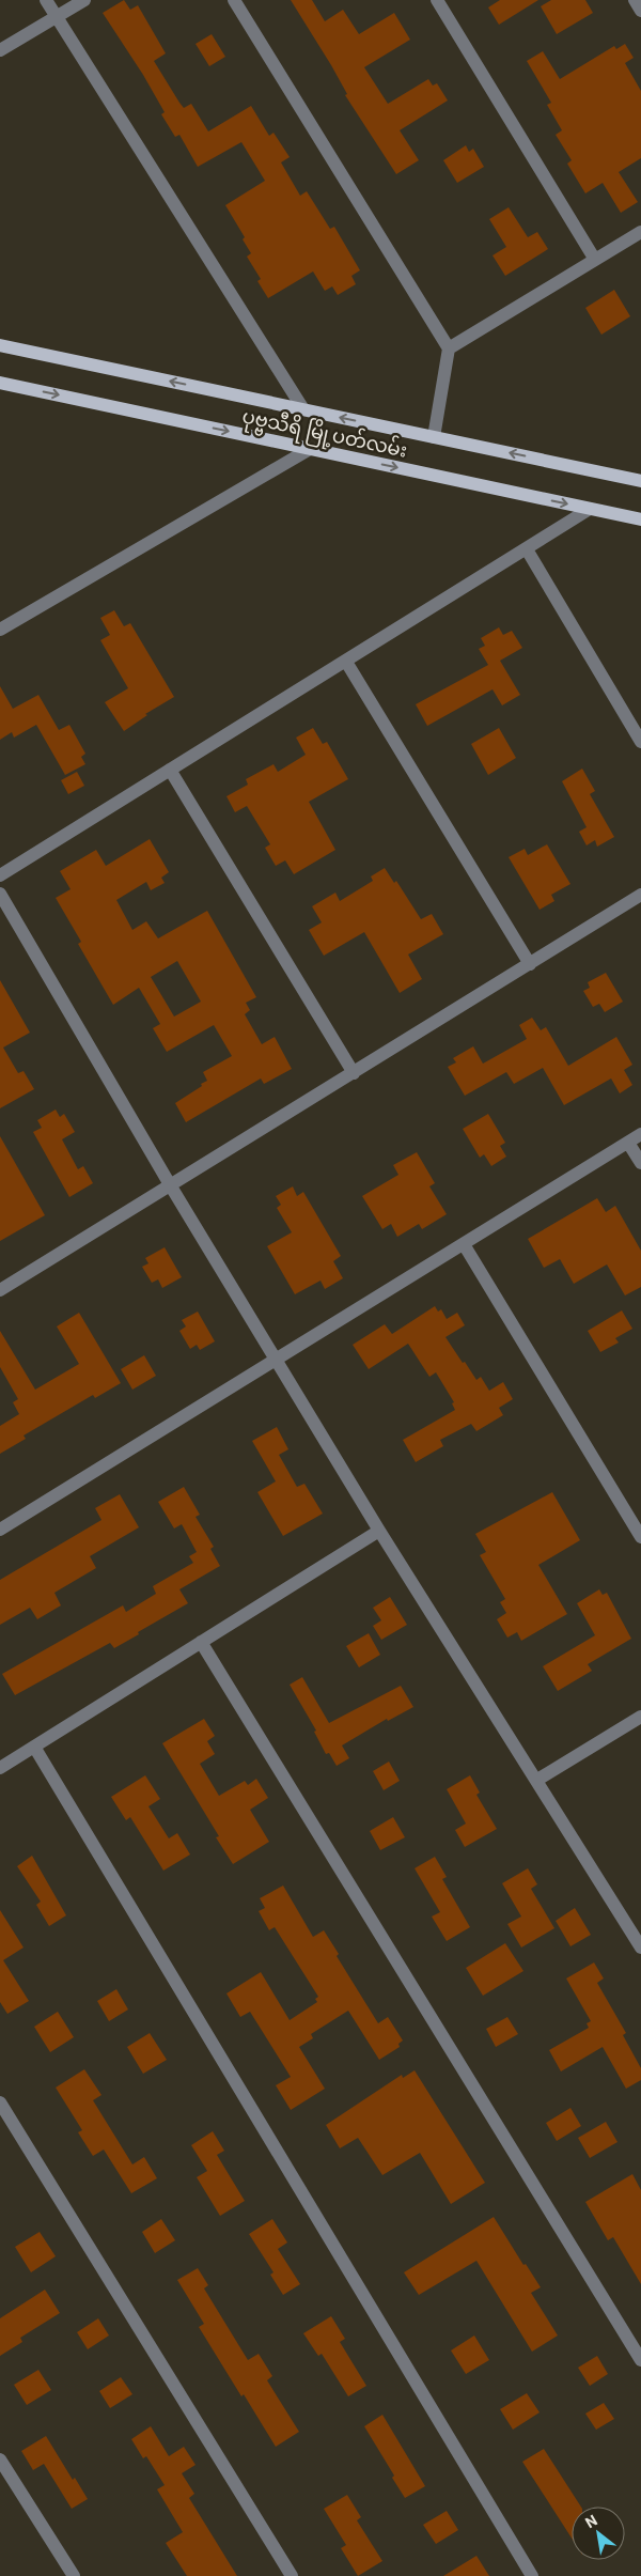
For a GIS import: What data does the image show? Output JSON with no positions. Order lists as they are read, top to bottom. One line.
{"streets":{"main road":["ပုဗ္ဗသီရိ မြို့ပတ်လမ်း"]},"north":"top left"}
